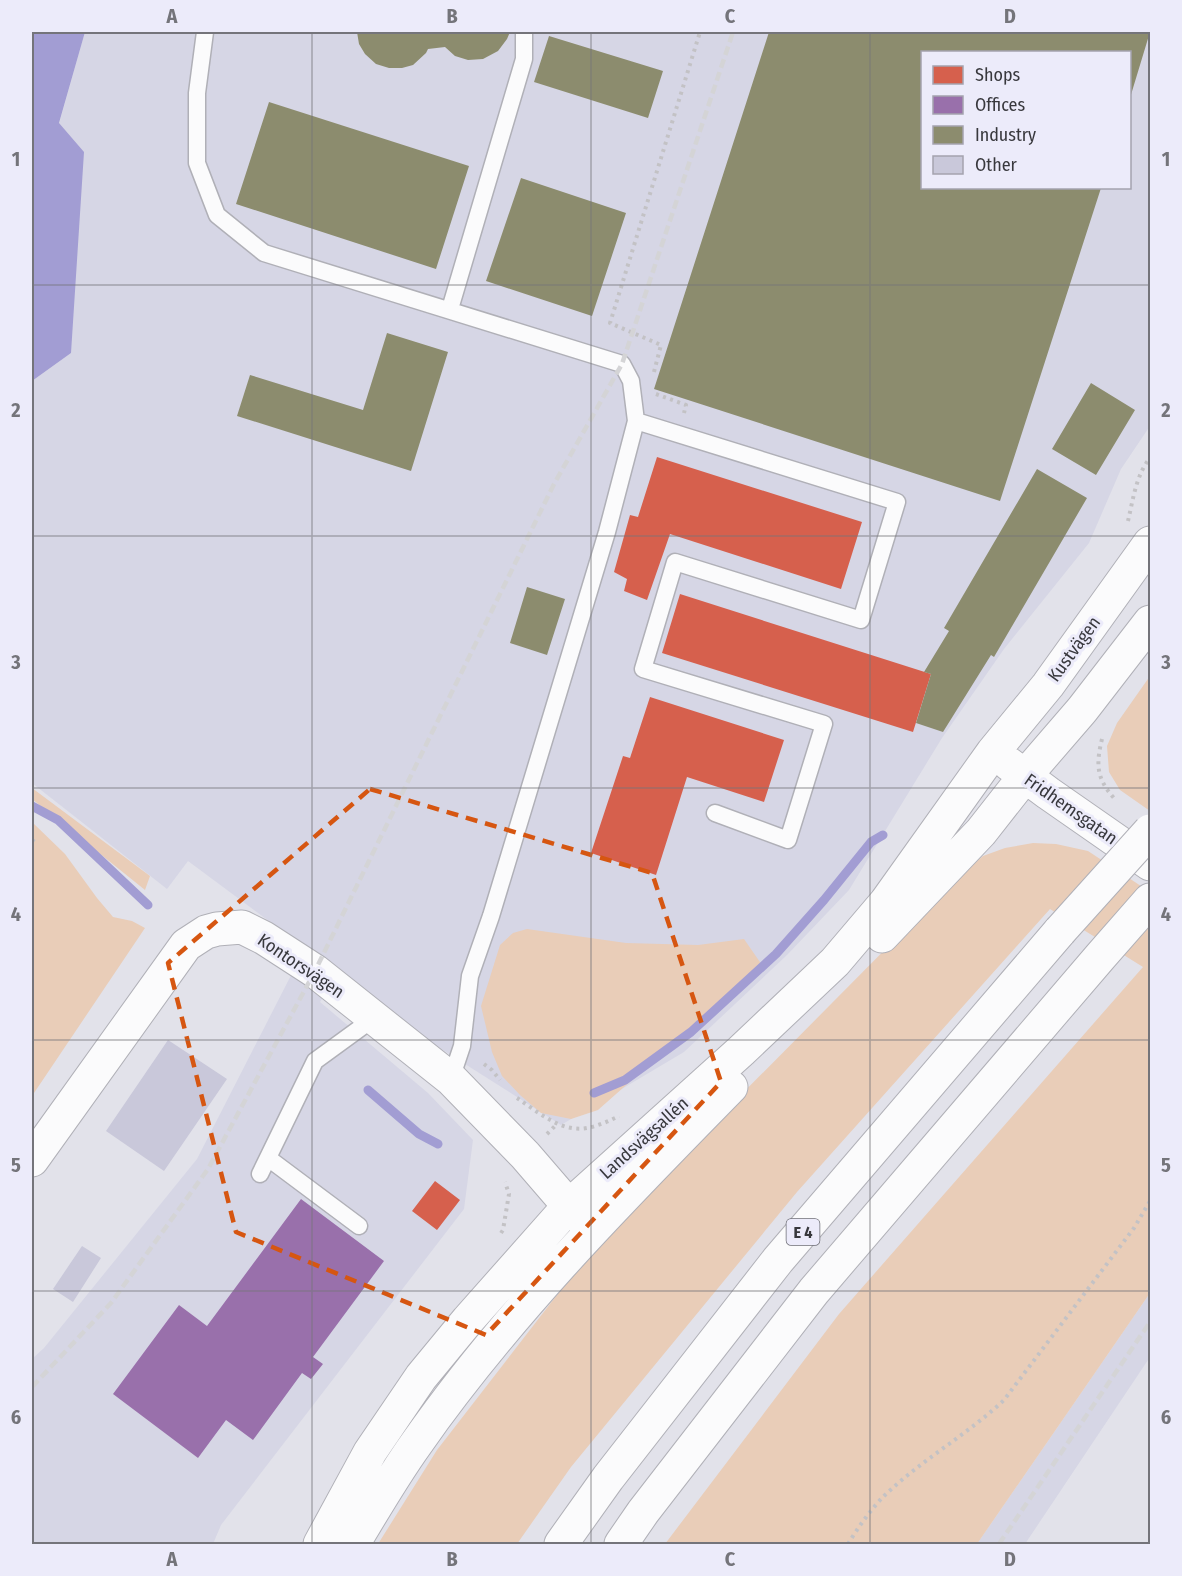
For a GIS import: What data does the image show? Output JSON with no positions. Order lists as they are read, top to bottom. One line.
{"streets":{"main road":["Kustvägen","Fridhemsgatan","Kontorsvägen","Landsvägsallén","E 4"]},"crossings":[["Kustvägen","Fridhemsgatan"],["Kustvägen","Landsvägsallén"],["Fridhemsgatan","Landsvägsallén"],["Kontorsvägen","Landsvägsallén"]],"legend":["Shops","Offices","Industry","Other"],"grid":{"columns":["A","B","C","D"],"rows":["1","2","3","4","5","6"]}}
